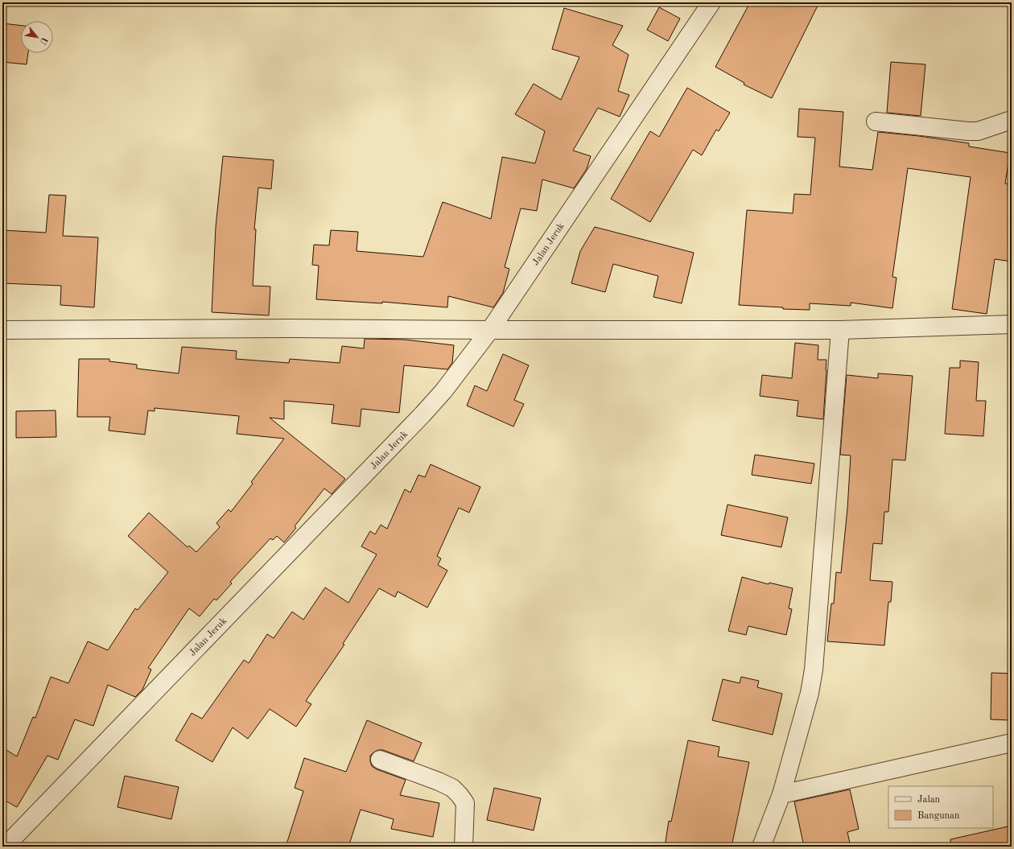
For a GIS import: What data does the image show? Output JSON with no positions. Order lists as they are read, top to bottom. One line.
{"streets":{"street":["Jalan Jeruk"]},"legend":["Jalan","Bangunan"],"north":"bottom right"}
